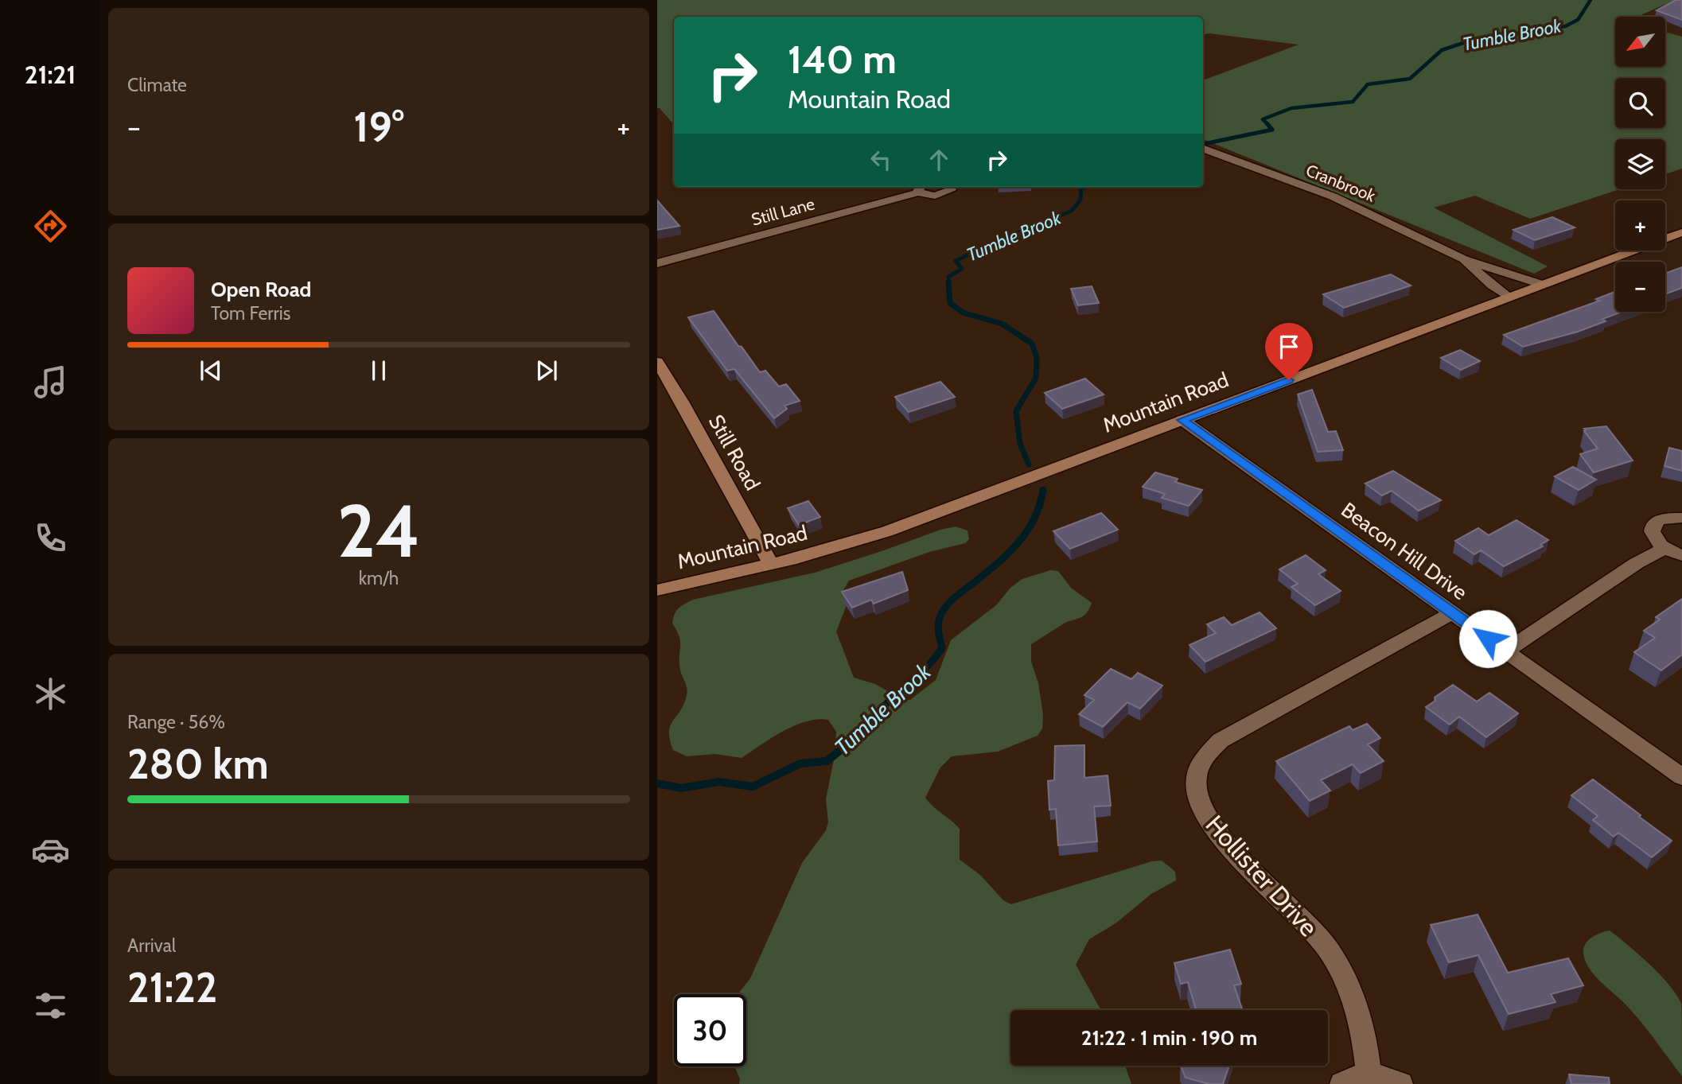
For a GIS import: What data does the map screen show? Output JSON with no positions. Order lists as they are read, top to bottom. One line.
{"streets":{"main road":["Mountain Road","Still Road"],"street":["Cranbrook","Still Lane","Beacon Hill Drive","Hollister Drive"]},"crossings":[["Cranbrook","Mountain Road"],["Mountain Road","Still Road"],["Mountain Road","Beacon Hill Drive"],["Beacon Hill Drive","Hollister Drive"]],"water":["Tumble Brook"],"north":"bottom left","page":{"tabs":"21:21","tile":["Climate",["24","km/h"],["Range · 56%","280 km"],["Arrival","21:22"]],"map_buttons":["+","−"],"turn":["140 m","Mountain Road"],"heat":["−","19°","+"],"song":["Open Road","Tom Ferris"],"limit":"30","trip":"21:22 · 1 min · 190 m"}}
